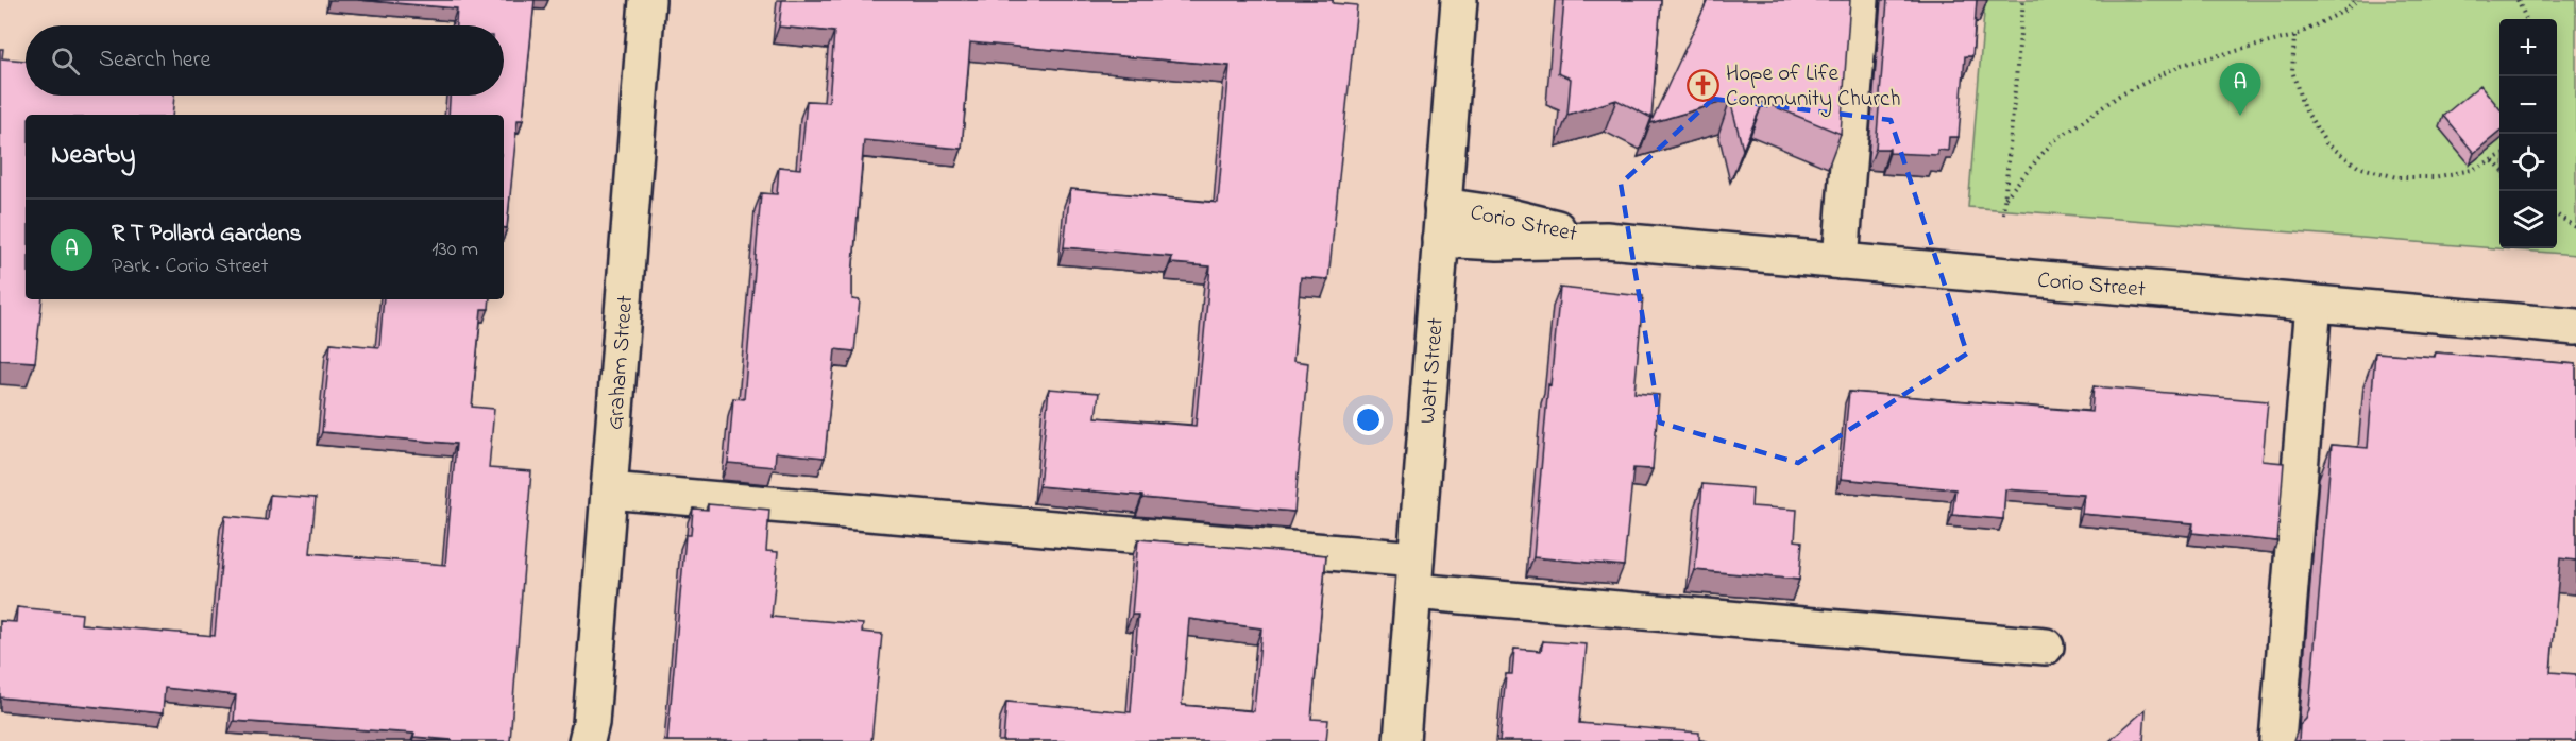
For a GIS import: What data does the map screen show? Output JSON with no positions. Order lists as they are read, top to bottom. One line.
{"streets":{"street":["Corio Street","Graham Street","Watt Street"]},"crossings":[["Corio Street","Watt Street"]],"places":{"church":["Hope of Life Community Church"]},"page":{"map_buttons":["+","−"],"search":"Search here","pins":"A","heading":"Nearby","list":[{"mark":"A","name":"R T Pollard Gardens","note":"Park · Corio Street","value":"130 m"}]}}
